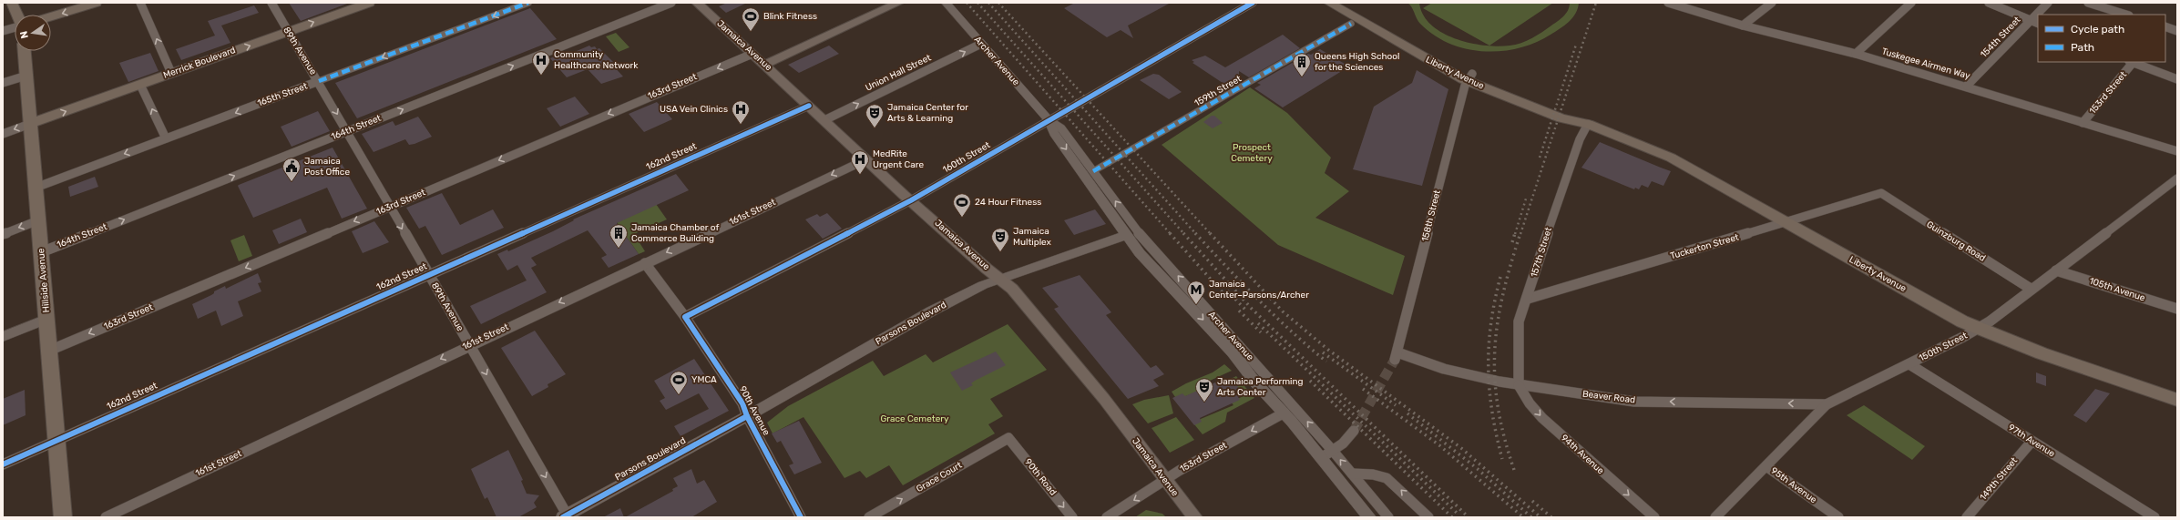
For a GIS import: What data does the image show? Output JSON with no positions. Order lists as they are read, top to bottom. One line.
{"streets":{"main road":["Jamaica Avenue","Merrick Boulevard","Liberty Avenue","Hillside Avenue"],"street":["154th Street","89th Avenue","Archer Avenue","Tuskegee Airmen Way","Union Hall Street","163rd Street","159th Street","153rd Street","165th Street","164th Street","162nd Street","160th Street","161st Street","158th Street","Guinzburg Road","Tuckerton Street","157th Street","105th Avenue","Parsons Boulevard","150th Street","Beaver Road","90th Avenue","97th Avenue","94th Avenue","Grace Court","90th Road","149th Street","95th Avenue"]},"crossings":[["154th Street","Tuskegee Airmen Way"],["Jamaica Avenue","Union Hall Street"],["Jamaica Avenue","163rd Street"],["Jamaica Avenue","153rd Street"],["Jamaica Avenue","162nd Street"],["Jamaica Avenue","160th Street"],["Jamaica Avenue","161st Street"],["Jamaica Avenue","Parsons Boulevard"],["89th Avenue","Merrick Boulevard"],["89th Avenue","163rd Street"],["89th Avenue","165th Street"],["89th Avenue","164th Street"],["89th Avenue","162nd Street"],["89th Avenue","161st Street"],["89th Avenue","Parsons Boulevard"],["Archer Avenue","Union Hall Street"],["Archer Avenue","159th Street"],["Archer Avenue","153rd Street"],["Archer Avenue","160th Street"],["Archer Avenue","Parsons Boulevard"],["Merrick Boulevard","Hillside Avenue"],["Tuskegee Airmen Way","153rd Street"],["Liberty Avenue","158th Street"],["Liberty Avenue","Tuckerton Street"],["Liberty Avenue","157th Street"],["Liberty Avenue","150th Street"],["163rd Street","Hillside Avenue"],["165th Street","Hillside Avenue"],["164th Street","Hillside Avenue"],["162nd Street","Hillside Avenue"],["160th Street","90th Avenue"],["161st Street","90th Avenue"],["158th Street","Beaver Road"],["Guinzburg Road","Tuckerton Street"],["Guinzburg Road","150th Street"],["Tuckerton Street","157th Street"],["157th Street","Beaver Road"],["157th Street","94th Avenue"],["105th Avenue","150th Street"],["Parsons Boulevard","90th Avenue"],["150th Street","Beaver Road"],["150th Street","97th Avenue"],["150th Street","95th Avenue"],["Beaver Road","94th Avenue"],["97th Avenue","149th Street"],["Grace Court","90th Road"]],"one_way":["89th Avenue","Merrick Boulevard","Union Hall Street","163rd Street","153rd Street","165th Street","164th Street","161st Street","Beaver Road","94th Avenue","Grace Court","90th Road"],"parks":["Prospect Cemetery","Grace Cemetery"],"places":{"sports":["Blink Fitness","24 Hour Fitness","YMCA"],"hospital":["Community Healthcare Network","USA Vein Clinics","MedRite Urgent Care"],"building":["Queens High School for the Sciences","Jamaica Chamber of Commerce Building"],"theatre":["Jamaica Center for Arts & Learning","Jamaica Multiplex","Jamaica Performing Arts Center"],"public building":["Jamaica Post Office"],"metro station":["Jamaica Center–Parsons/Archer"]},"legend":["Cycle path","Path"],"north":"left"}
